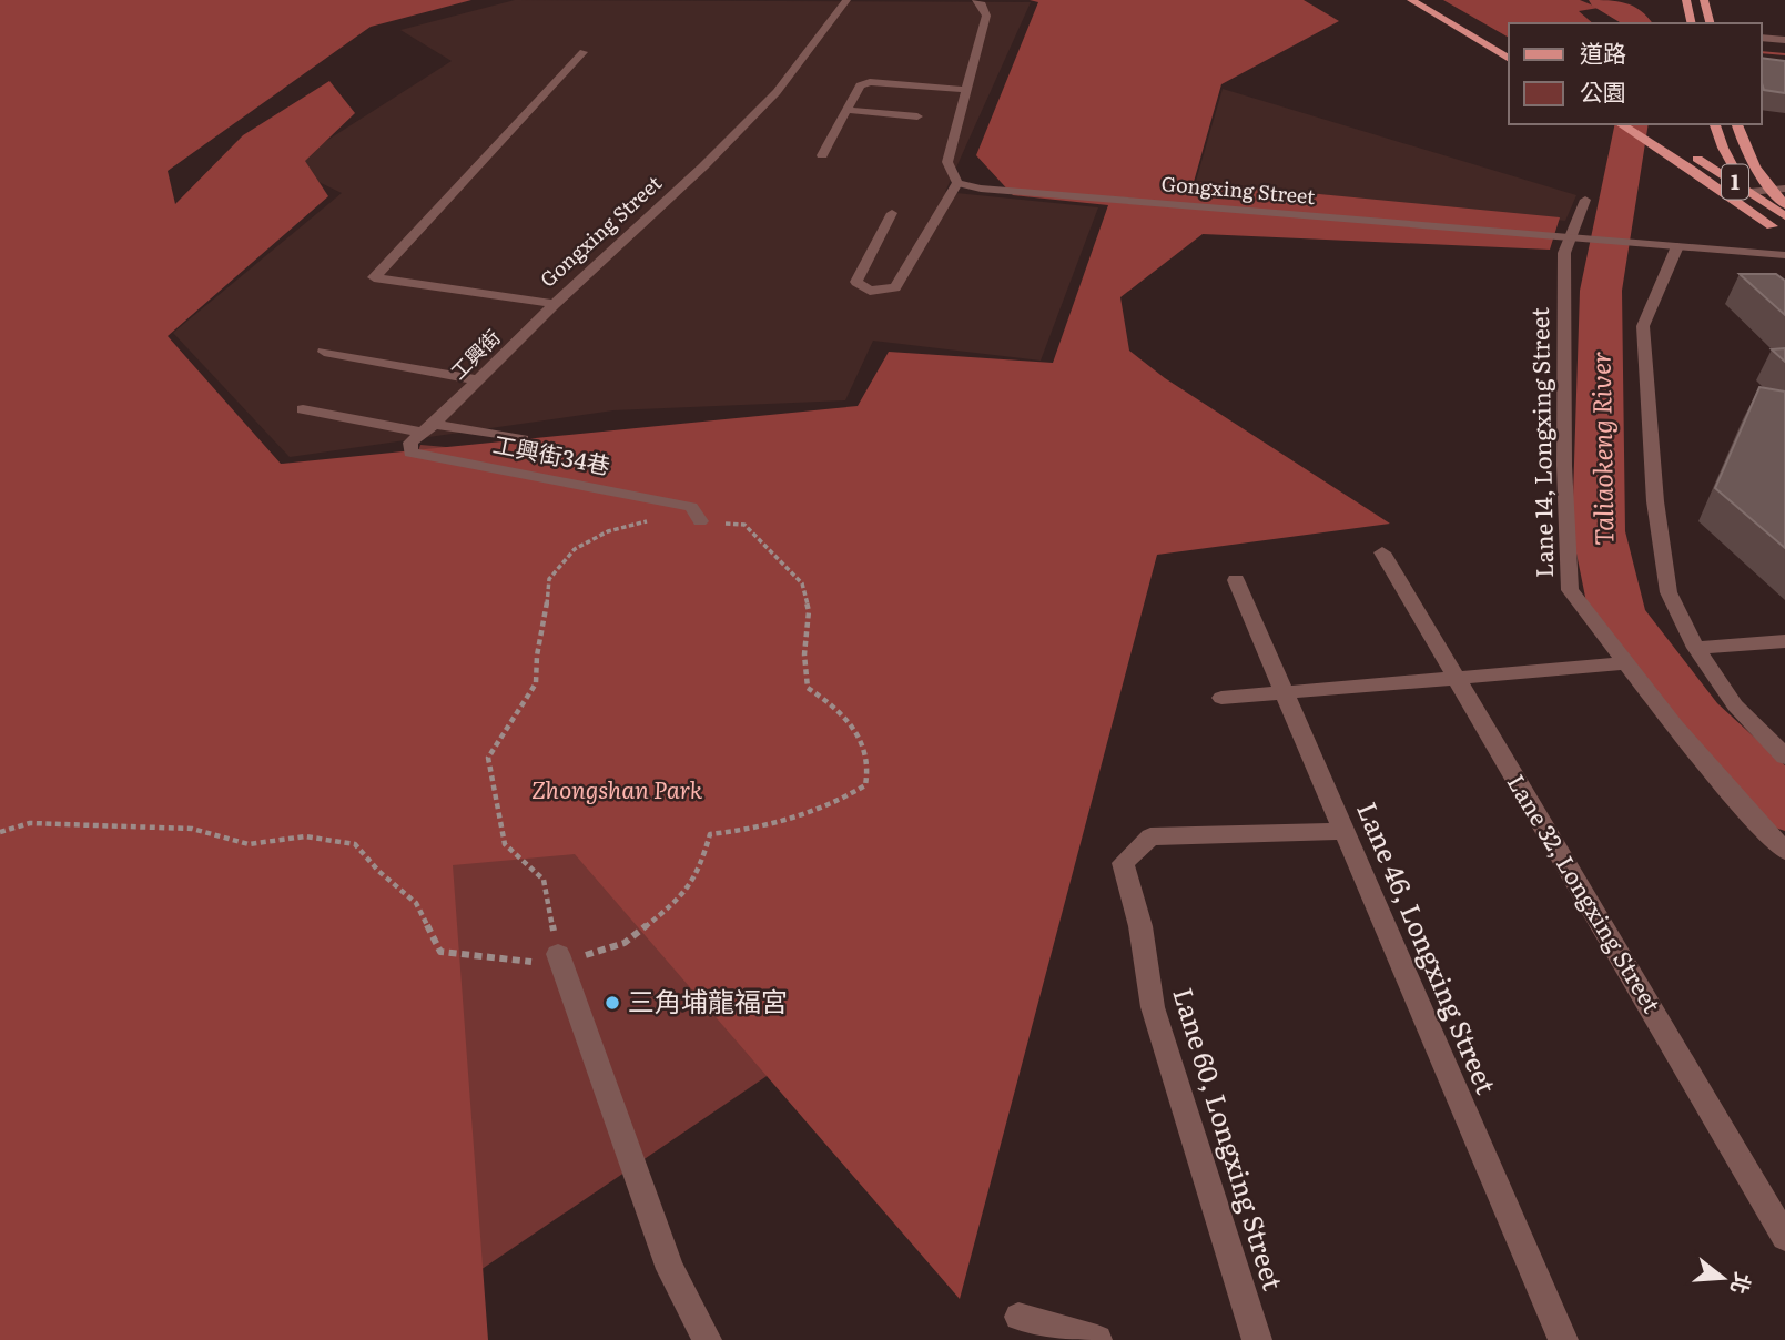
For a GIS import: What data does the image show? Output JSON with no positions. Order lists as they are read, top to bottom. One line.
{"streets":{"main road":["1"],"street":["Gongxing Street","工興街","Lane 14, Longxing Street","工興街34巷","Lane 32, Longxing Street","Lane 46, Longxing Street","Lane 60, Longxing Street"]},"crossings":[["Gongxing Street","工興街"],["Gongxing Street","Lane 14, Longxing Street"],["工興街","工興街34巷"],["Lane 46, Longxing Street","Lane 60, Longxing Street"]],"water":["Taliaokeng River"],"parks":["Zhongshan Park"],"places":["三角埔龍福宮"],"legend":["道路","公園"],"north":"right"}
